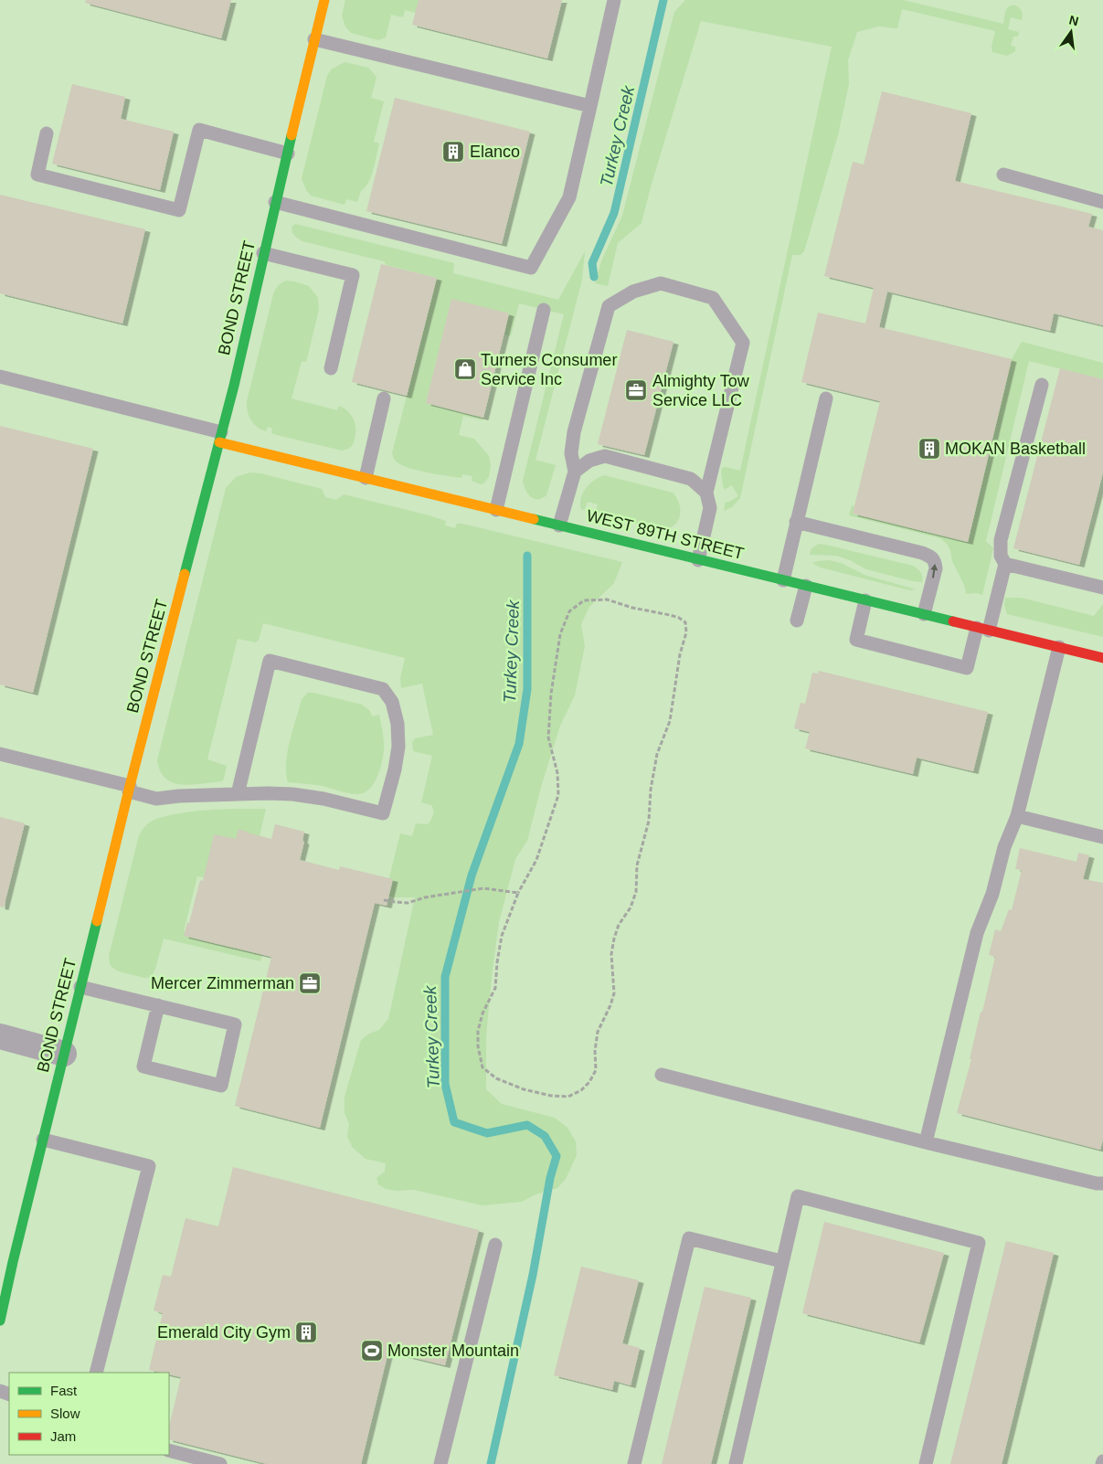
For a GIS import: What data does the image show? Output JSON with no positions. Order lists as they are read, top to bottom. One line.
{"streets":{"street":["BOND STREET","WEST 89TH STREET"]},"crossings":[["BOND STREET","WEST 89TH STREET"]],"water":["Turkey Creek"],"places":{"building":["Elanco","MOKAN Basketball","Emerald City Gym"],"shop":["Turners Consumer Service Inc"],"office":["Almighty Tow Service LLC","Mercer Zimmerman"],"sports":["Monster Mountain"]},"legend":["Fast","Slow","Jam"],"north":"top"}
